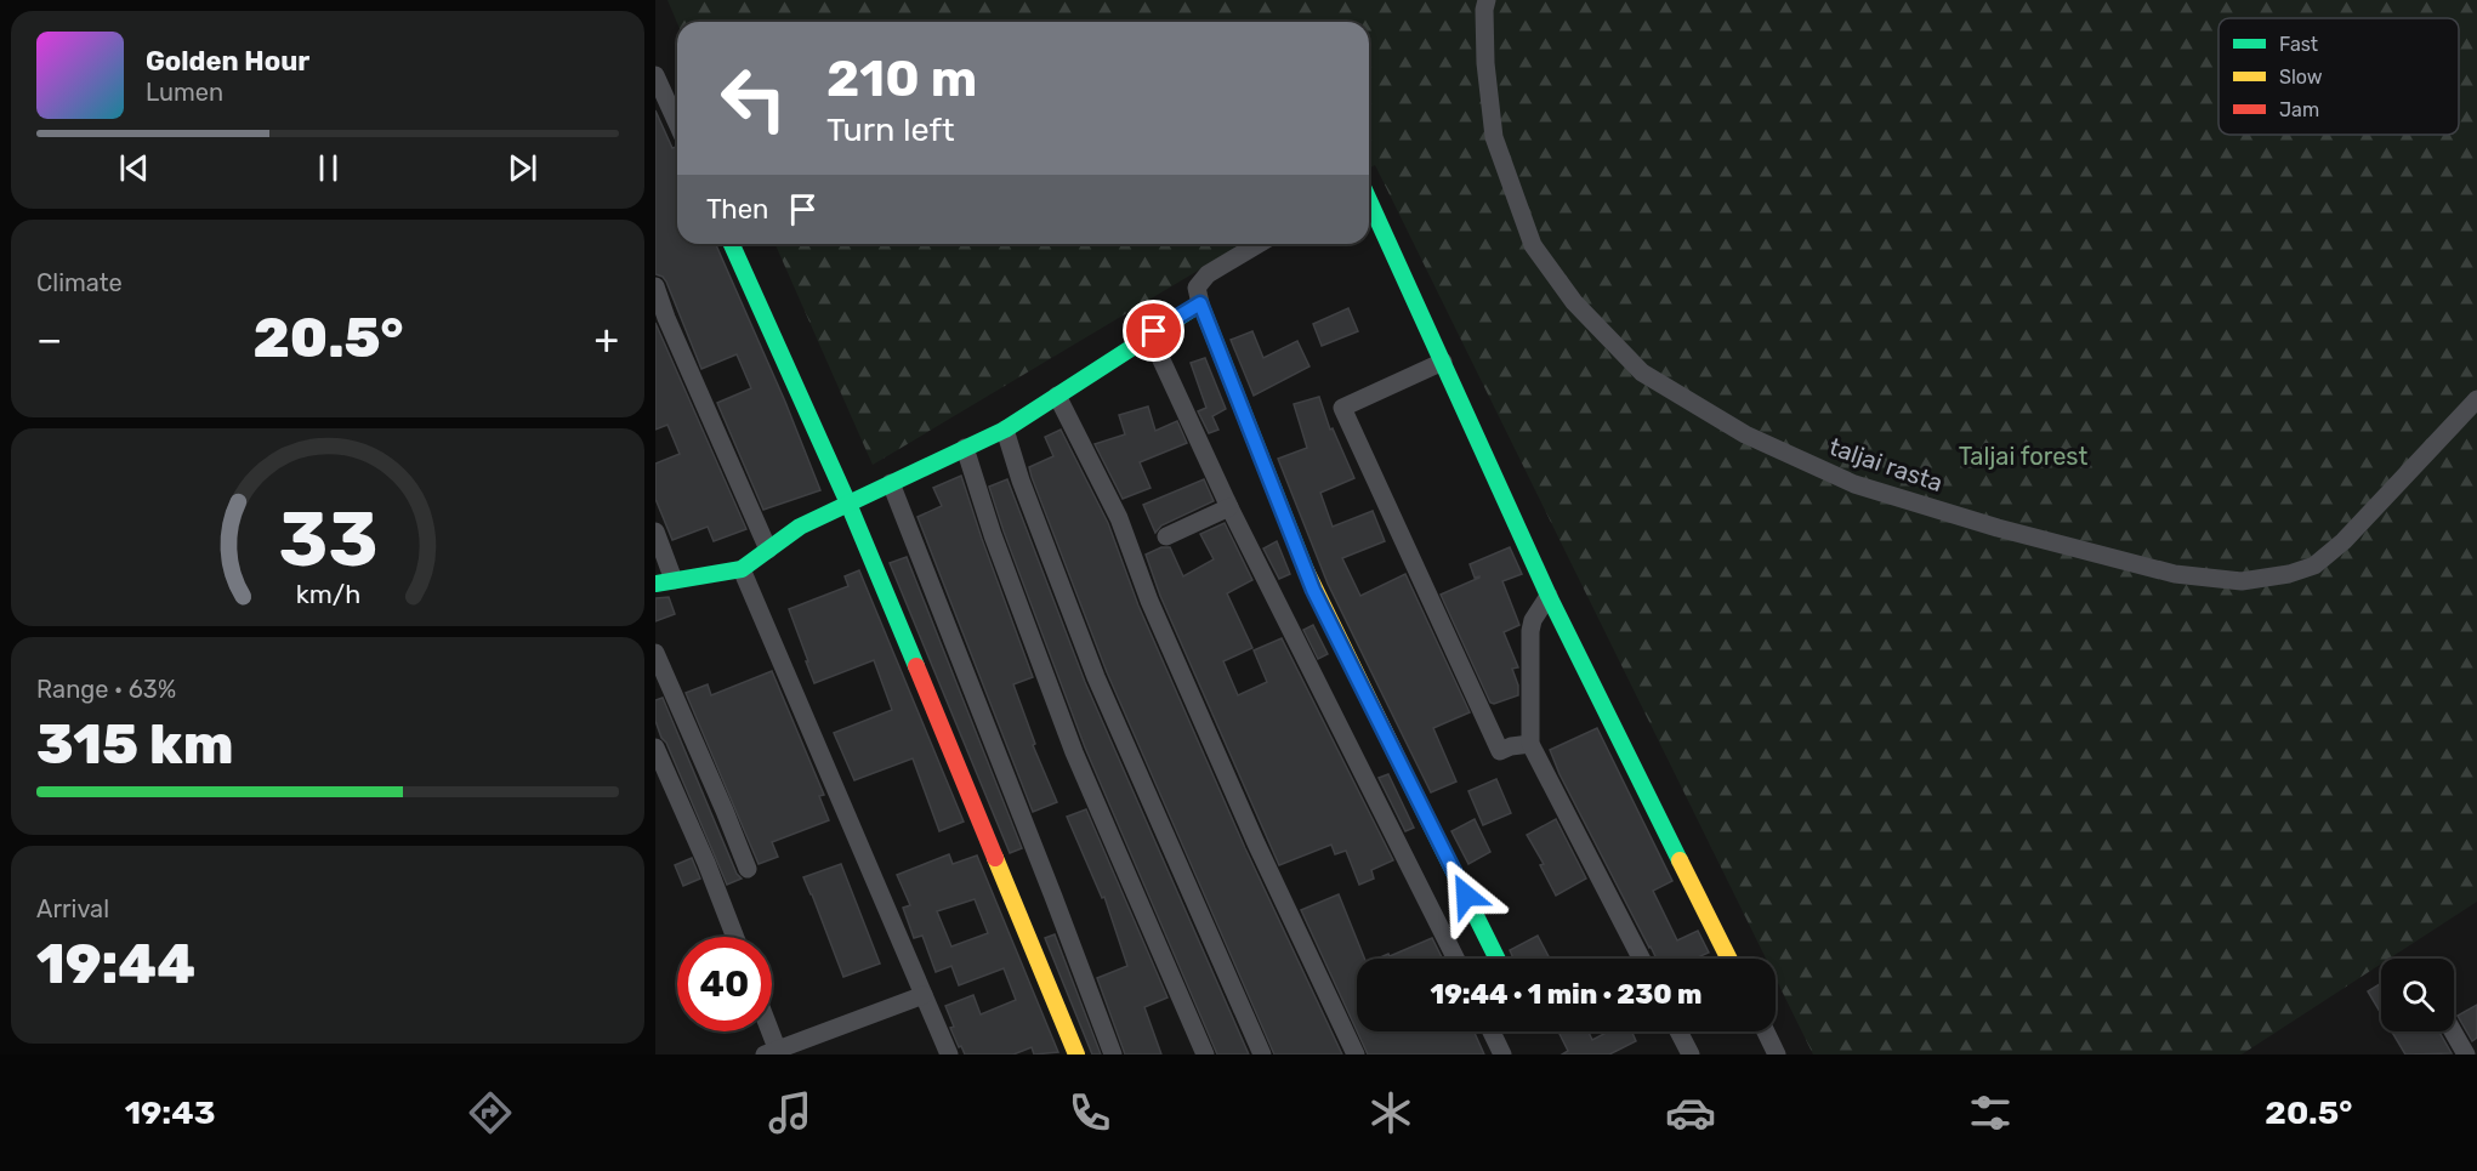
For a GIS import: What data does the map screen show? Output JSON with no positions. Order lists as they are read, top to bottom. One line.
{"streets":{"street":["taljai rasta"]},"parks":["Taljai forest"],"legend":["Fast","Slow","Jam"],"page":{"turn":["210 m","Turn left"],"song":["Golden Hour","Lumen"],"then":"Then","tile":["Climate",["Range · 63%","315 km"],["Arrival","19:44"]],"heat":["−","20.5°","+"],"limit":"40","trip":"19:44 · 1 min · 230 m","tabs":["19:43","20.5°"],"gauge":["33","km/h"]}}
